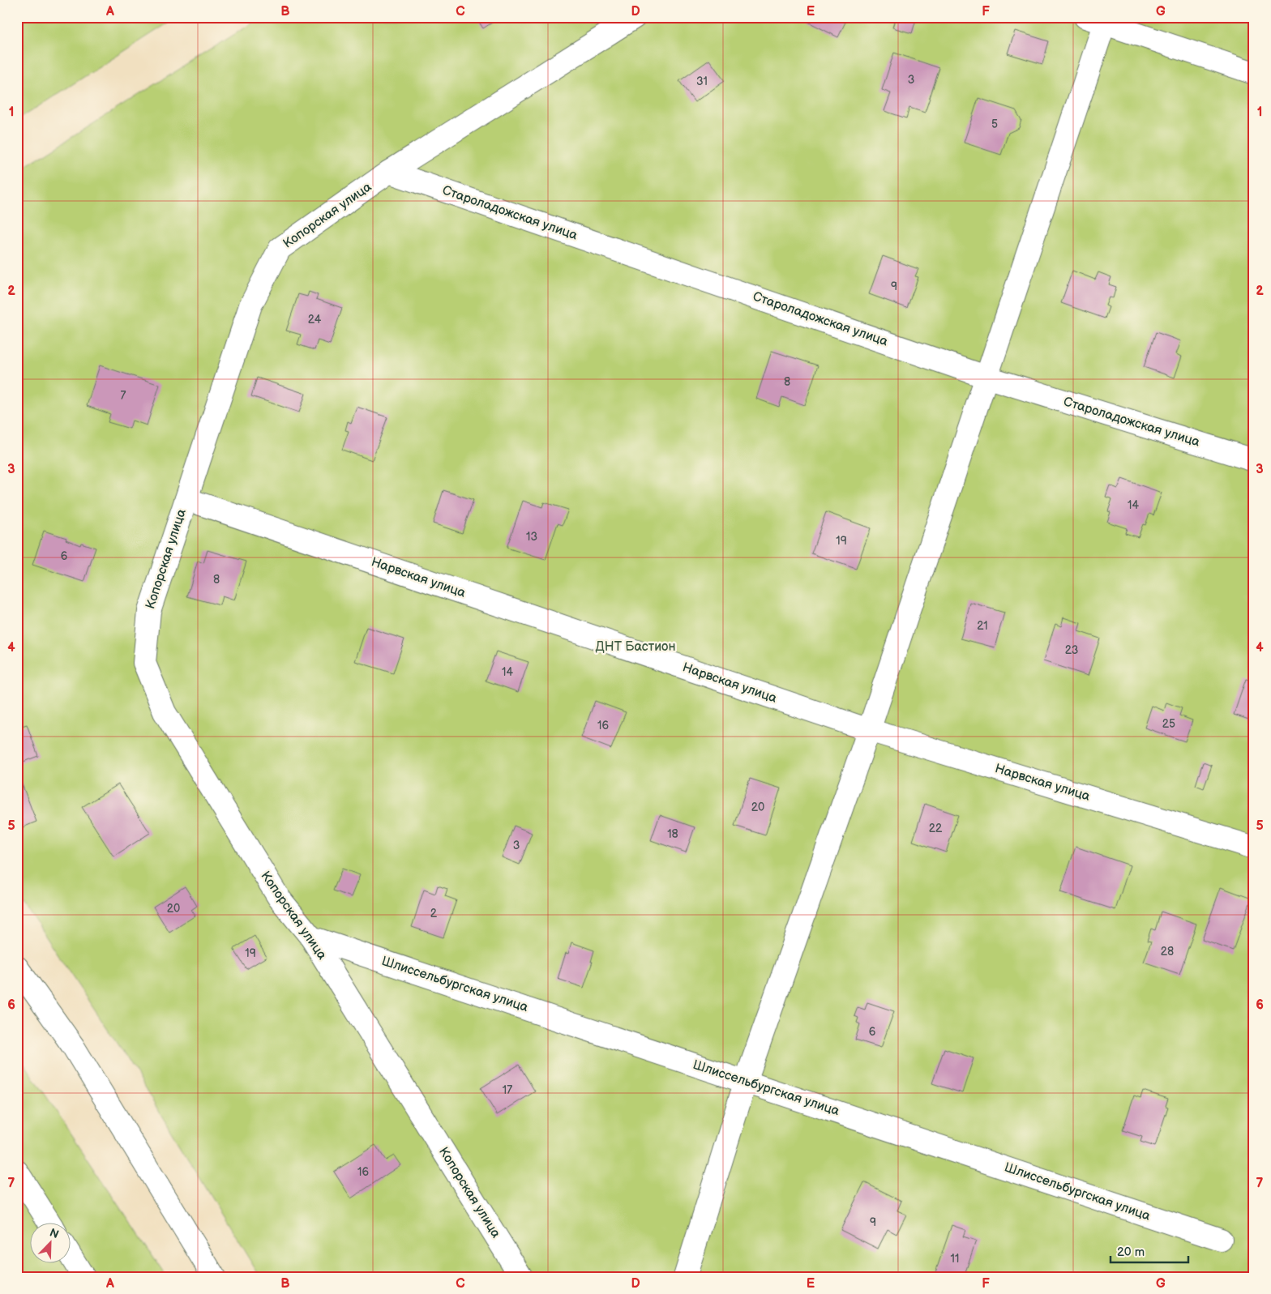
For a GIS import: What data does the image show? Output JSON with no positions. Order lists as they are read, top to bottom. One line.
{"streets":{"street":["Староладожская улица","Копорская улица","Нарвская улица","Шлиссельбургская улица"]},"crossings":[["Староладожская улица","Копорская улица"],["Копорская улица","Нарвская улица"],["Копорская улица","Шлиссельбургская улица"]],"parks":["ДНТ Бастион"],"house_numbers":["3","31","5","9","24","8","7","14","13","19","6","8","21","23","14","25","16","20","22","18","3","20","2","28","19","6","17","16","9","11"],"scale_bar":"20 m","north":"top right","grid":{"columns":["A","B","C","D","E","F","G"],"rows":["1","2","3","4","5","6","7"]}}
